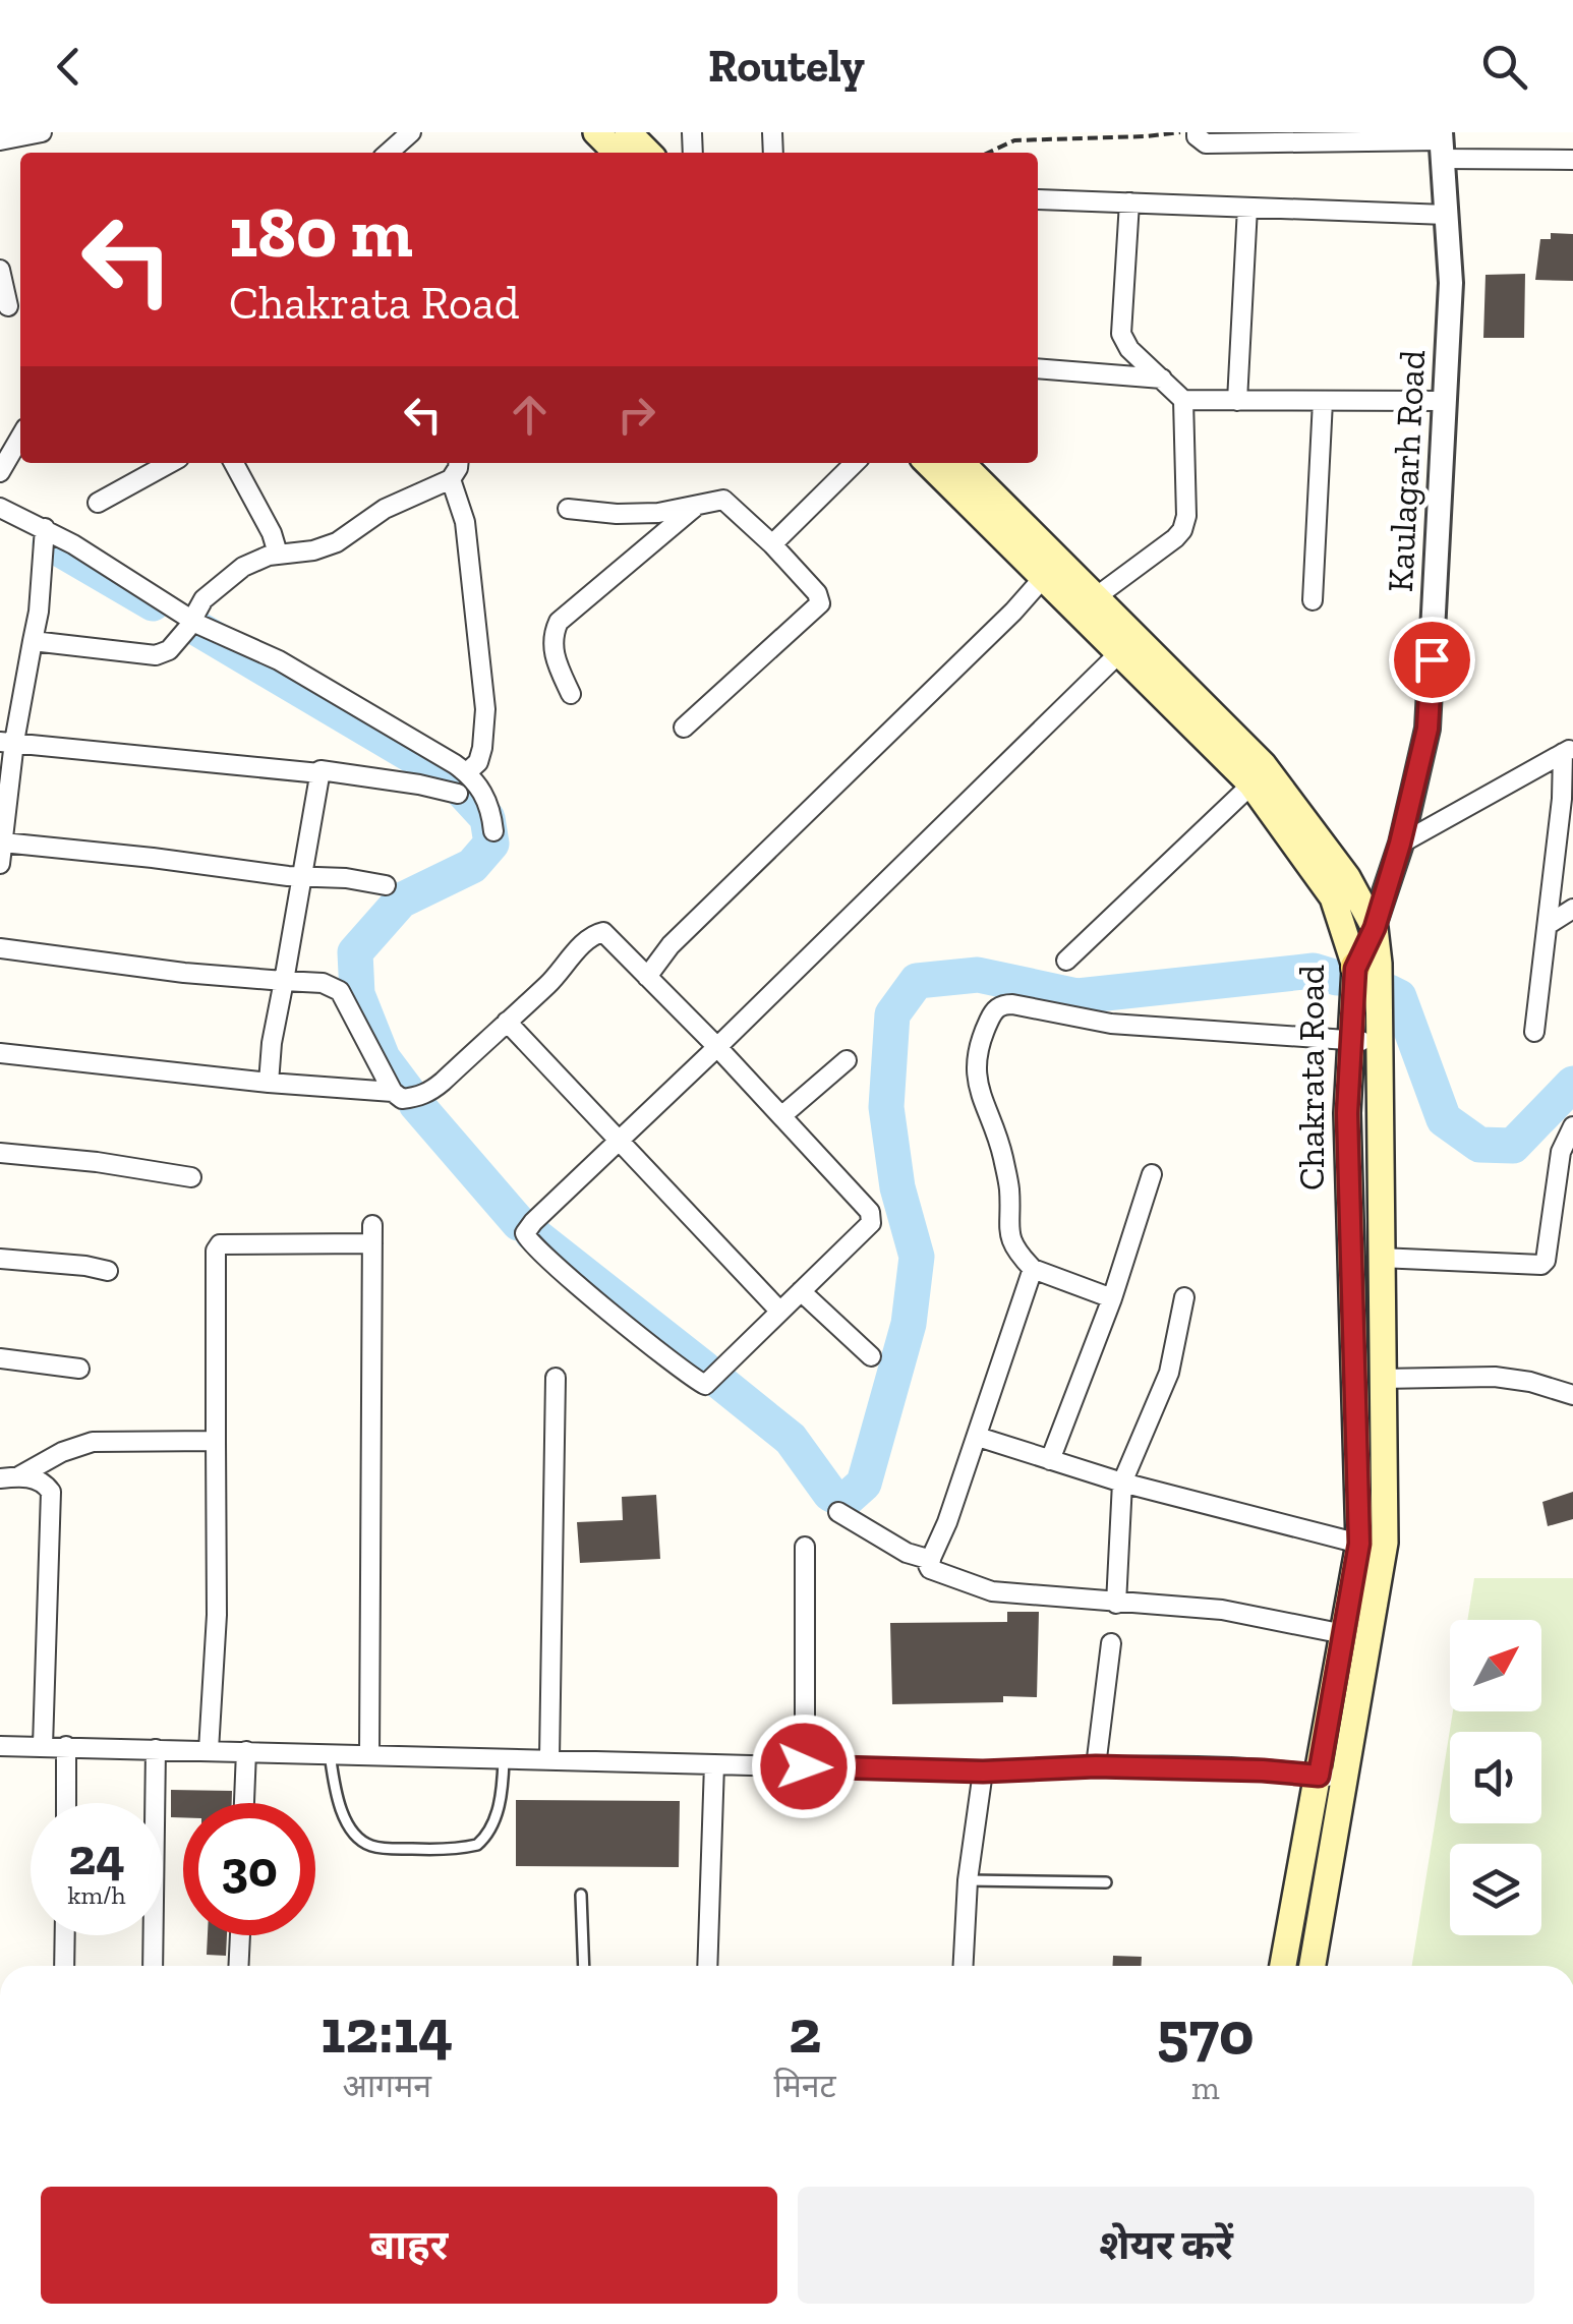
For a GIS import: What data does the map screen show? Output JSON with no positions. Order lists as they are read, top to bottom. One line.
{"streets":{"main road":["Chakrata Road"],"street":["Kaulagarh Road"]},"crossings":[["Kaulagarh Road","Chakrata Road"]],"north":"top right","page":{"header":"Routely","turn":["180 m","Chakrata Road"],"speed":"24 km/h","limit":"30","eta":["12:14","आगमन","2","मिनट","570","m"],"buttons":["बाहर","शेयर करें"]}}
